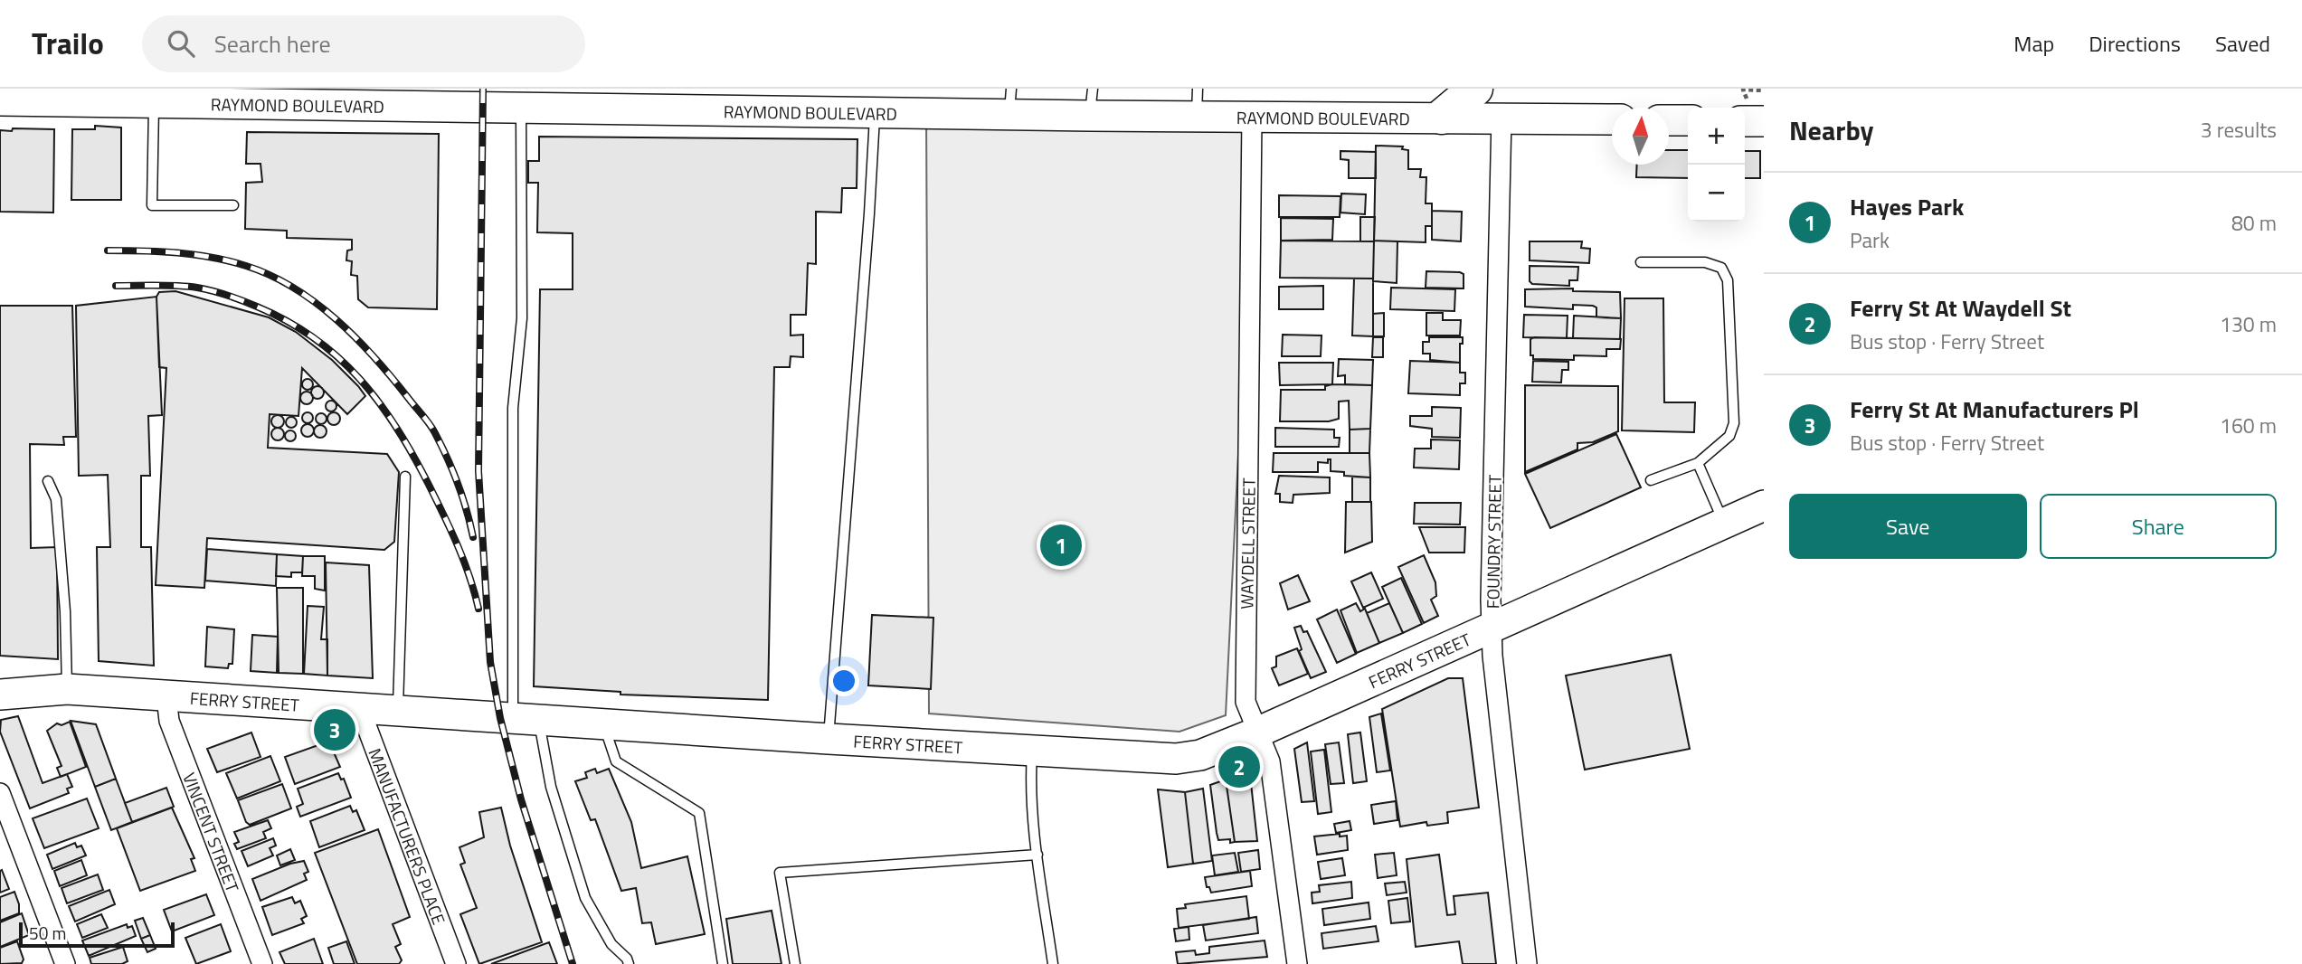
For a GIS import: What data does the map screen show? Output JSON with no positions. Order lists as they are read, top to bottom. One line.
{"streets":{"main road":["RAYMOND BOULEVARD","FERRY STREET"],"street":["FOUNDRY STREET","WAYDELL STREET","VINCENT STREET","MANUFACTURERS PLACE"]},"crossings":[["RAYMOND BOULEVARD","FOUNDRY STREET"],["RAYMOND BOULEVARD","WAYDELL STREET"],["FOUNDRY STREET","FERRY STREET"],["WAYDELL STREET","FERRY STREET"],["FERRY STREET","VINCENT STREET"],["FERRY STREET","MANUFACTURERS PLACE"]],"scale_bar":"50 m","north":"top","page":{"header":"Trailo","search":"Search here","nav":["Map","Directions","Saved"],"heading":["Nearby","3 results"],"map_buttons":["+","−"],"list":[{"mark":"1","name":"Hayes Park","note":"Park","value":"80 m"},{"mark":"2","name":"Ferry St At Waydell St","note":"Bus stop · Ferry Street","value":"130 m"},{"mark":"3","name":"Ferry St At Manufacturers Pl","note":"Bus stop · Ferry Street","value":"160 m"}],"buttons":["Save","Share"],"pins":["1","3","2"],"scale":"50 m"}}
